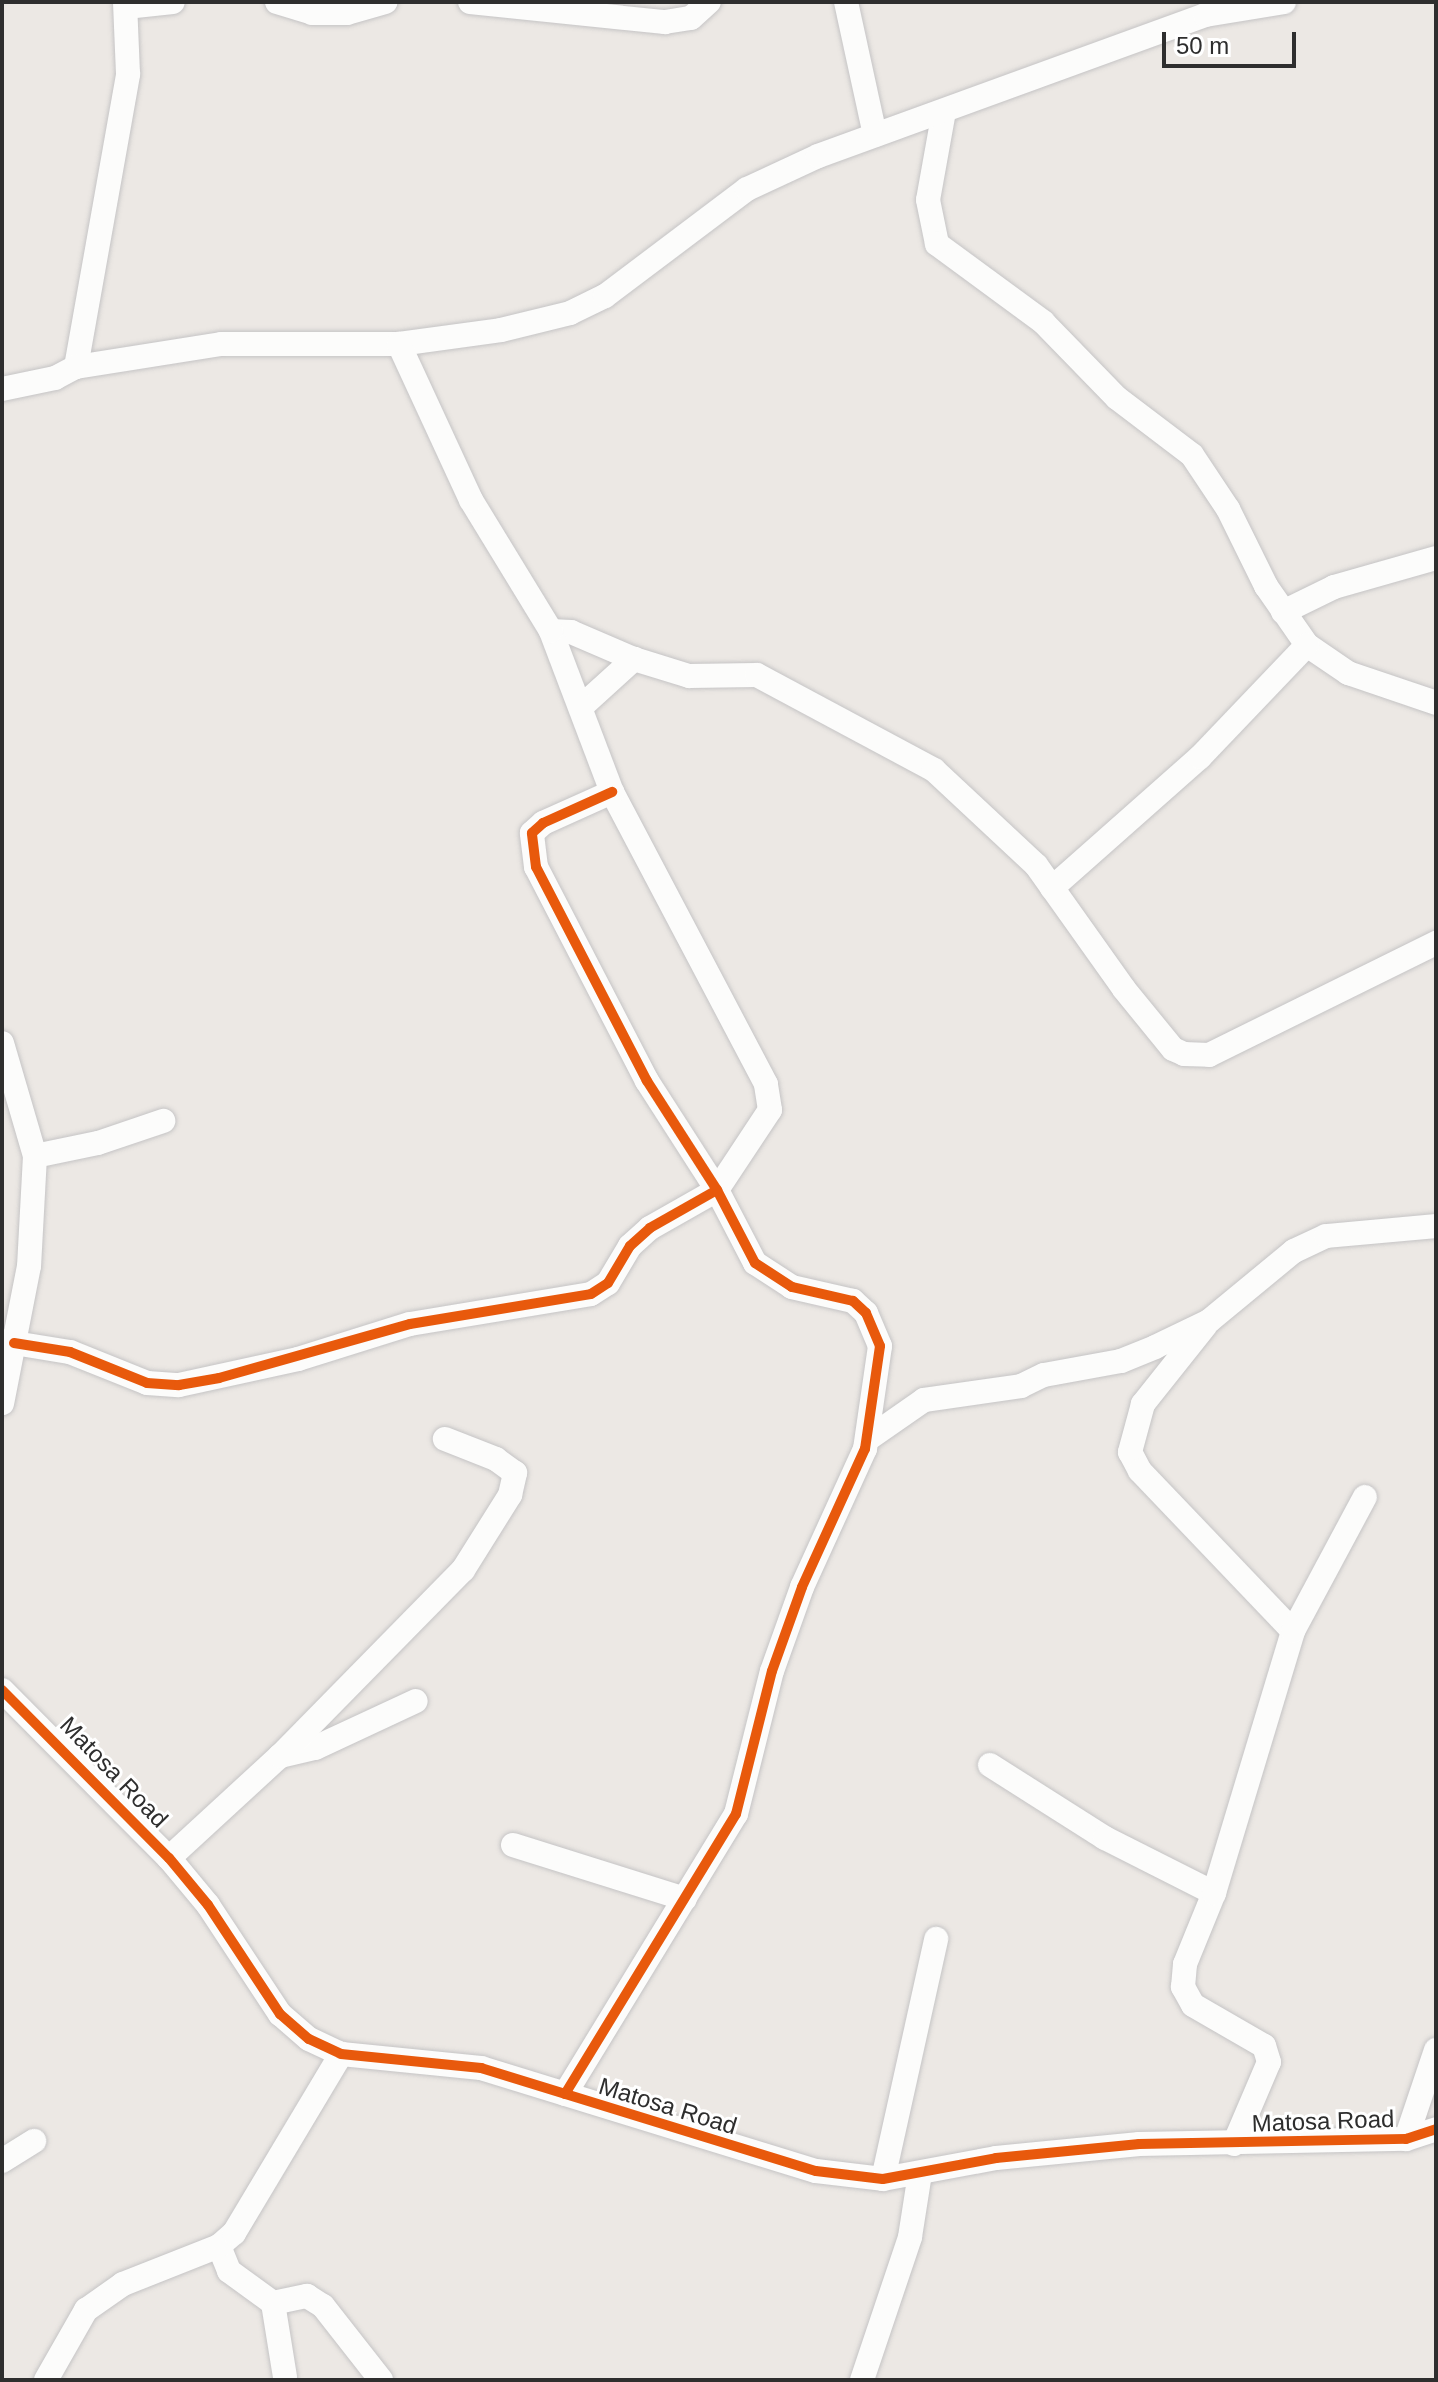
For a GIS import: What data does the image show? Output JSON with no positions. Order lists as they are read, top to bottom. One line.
{"streets":{"street":["Matosa Road"]},"scale_bar":"50 m"}
